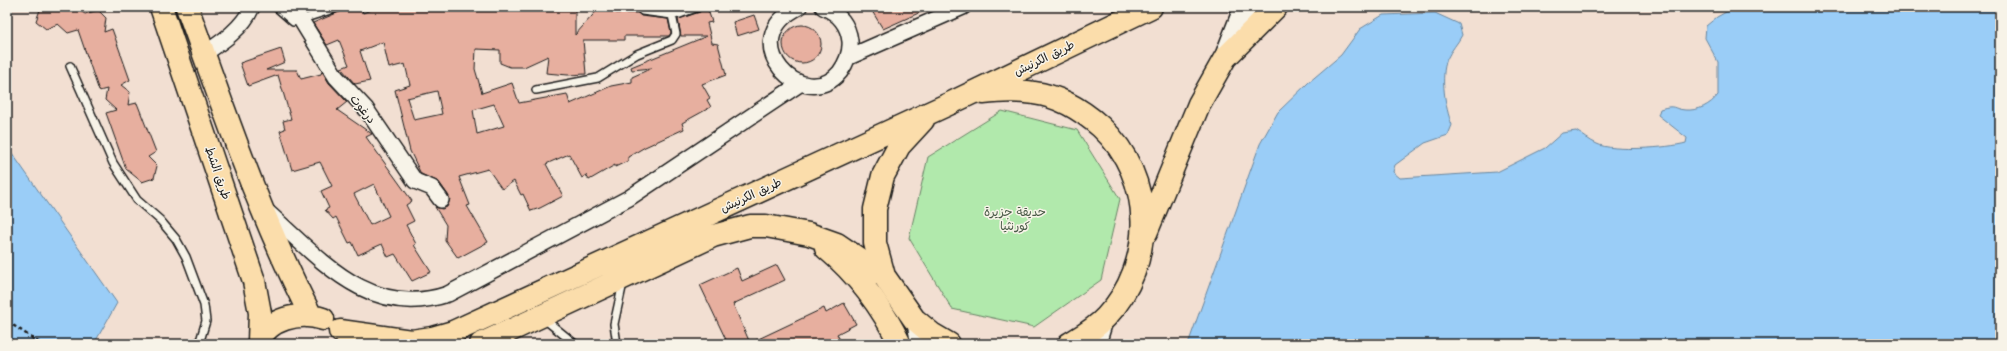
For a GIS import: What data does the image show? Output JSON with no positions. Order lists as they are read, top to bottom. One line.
{"streets":{"highway":["طريق الكرنيش","طريق الشط"],"street":["درغوت"]},"parks":["حديقة جزيرة كورنثيا"]}
